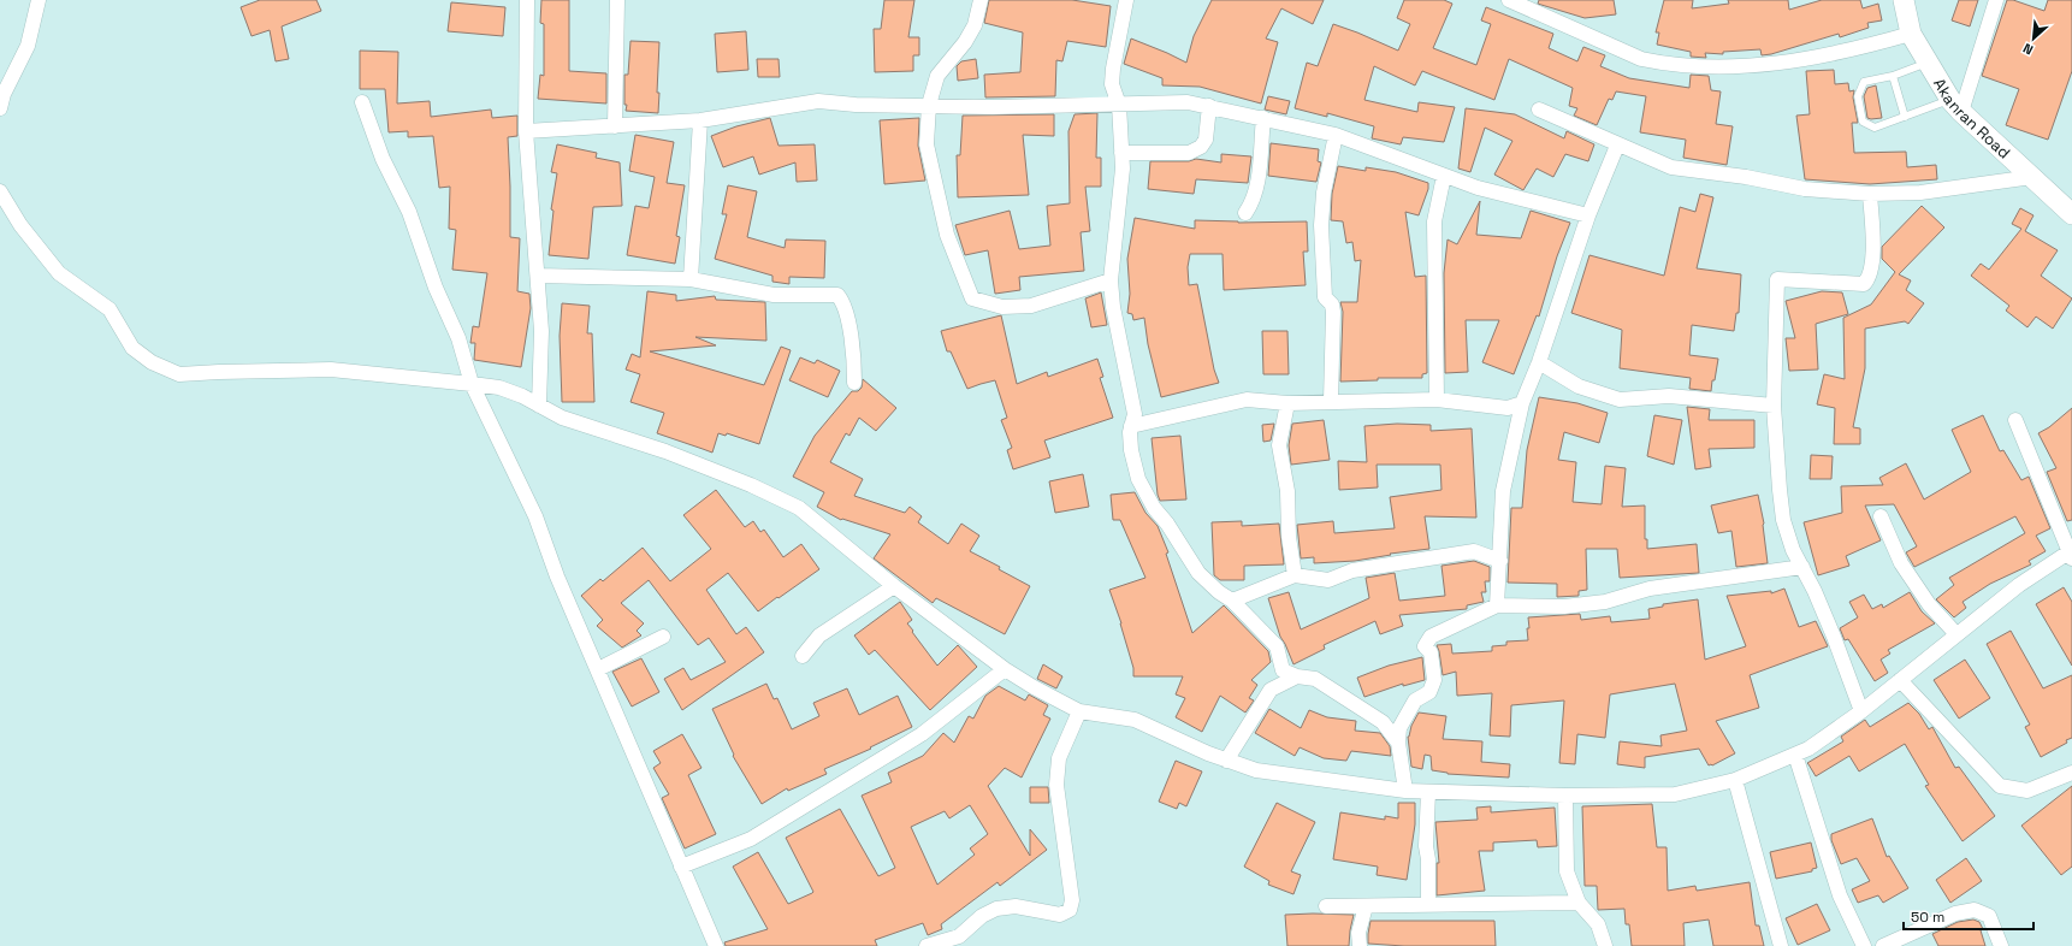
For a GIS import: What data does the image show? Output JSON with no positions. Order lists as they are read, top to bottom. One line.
{"streets":{"main road":["Akanran Road"]},"scale_bar":"50 m","north":"bottom left"}
